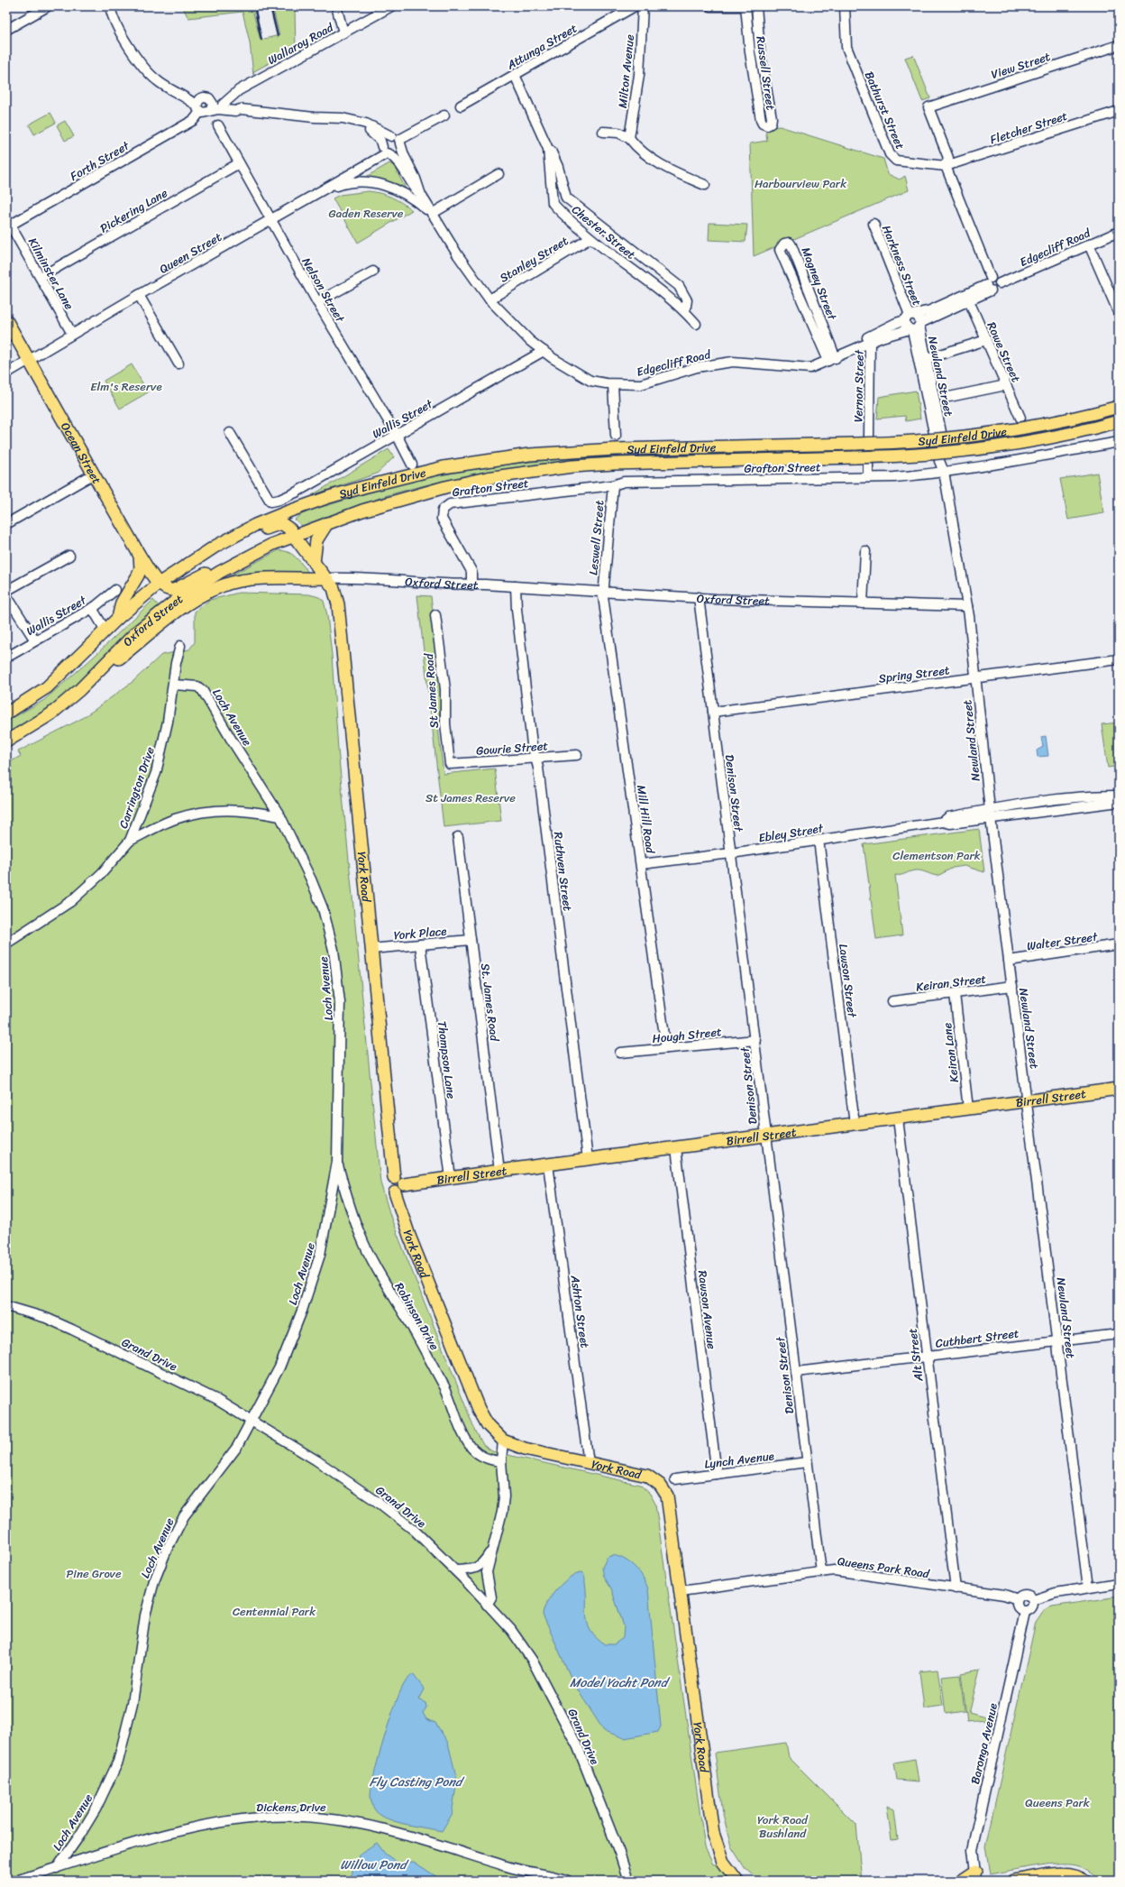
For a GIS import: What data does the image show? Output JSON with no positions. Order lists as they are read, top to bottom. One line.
{"streets":{"main road":["Syd Einfeld Drive","Ocean Street","Oxford Street","York Road","Birrell Street"],"street":["Wallaroy Road","Attunga Street","View Street","Milton Avenue","Russell Street","Bathurst Street","Fletcher Street","Forth Street","Pickering Lane","Chester Street","Edgecliff Road","Queen Street","Stanley Street","Harkness Street","Kilminster Lane","Magney Street","Nelson Street","Rowe Street","Newland Street","Vernon Street","Wallis Street","Grafton Street","Leswell Street","Spring Street","St James Road","Loch Avenue","Gowrie Street","Carrington Drive","Denison Street","Mill Hill Road","Ebley Street","Ruthven Street","York Place","Walter Street","Lawson Street","Keiran Street","St. James Road","Hough Street","Keiran Lane","Thompson Lane","Rawson Avenue","Ashton Street","Robinson Drive","Cuthbert Street","Grand Drive","Alt Street","Lynch Avenue","Queens Park Road","Baronga Avenue","Dickens Drive"]},"crossings":[["Wallaroy Road","Edgecliff Road"],["Attunga Street","Chester Street"],["View Street","Bathurst Street"],["View Street","Fletcher Street"],["Bathurst Street","Fletcher Street"],["Forth Street","Kilminster Lane"],["Pickering Lane","Kilminster Lane"],["Pickering Lane","Nelson Street"],["Chester Street","Stanley Street"],["Edgecliff Road","Queen Street"],["Edgecliff Road","Stanley Street"],["Edgecliff Road","Harkness Street"],["Edgecliff Road","Magney Street"],["Edgecliff Road","Rowe Street"],["Edgecliff Road","Newland Street"],["Edgecliff Road","Vernon Street"],["Edgecliff Road","Wallis Street"],["Queen Street","Kilminster Lane"],["Queen Street","Nelson Street"],["Queen Street","Ocean Street"],["Nelson Street","Wallis Street"],["Newland Street","Grafton Street"],["Newland Street","Oxford Street"],["Newland Street","Spring Street"],["Newland Street","Ebley Street"],["Newland Street","Walter Street"],["Newland Street","Keiran Street"],["Newland Street","Birrell Street"],["Newland Street","Cuthbert Street"],["Syd Einfeld Drive","Oxford Street"],["Ocean Street","Oxford Street"],["Grafton Street","Leswell Street"],["Grafton Street","Oxford Street"],["Leswell Street","Oxford Street"],["Leswell Street","Mill Hill Road"],["Oxford Street","Denison Street"],["Oxford Street","Mill Hill Road"],["Oxford Street","Ruthven Street"],["Oxford Street","York Road"],["Spring Street","Denison Street"],["St James Road","Gowrie Street"],["Loch Avenue","Carrington Drive"],["Loch Avenue","Robinson Drive"],["Loch Avenue","Grand Drive"],["Loch Avenue","Dickens Drive"],["Gowrie Street","Ruthven Street"],["Denison Street","Ebley Street"],["Denison Street","Hough Street"],["Denison Street","Birrell Street"],["Denison Street","Cuthbert Street"],["Denison Street","Lynch Avenue"],["Denison Street","Queens Park Road"],["Mill Hill Road","Ebley Street"],["Mill Hill Road","Hough Street"],["Ebley Street","Lawson Street"],["Ruthven Street","Birrell Street"],["York Road","York Place"],["York Road","Birrell Street"],["York Road","Ashton Street"],["York Road","Queens Park Road"],["York Place","St. James Road"],["York Place","Thompson Lane"],["Lawson Street","Birrell Street"],["Keiran Street","Keiran Lane"],["St. James Road","Birrell Street"],["Keiran Lane","Birrell Street"],["Thompson Lane","Birrell Street"],["Birrell Street","Rawson Avenue"],["Birrell Street","Ashton Street"],["Birrell Street","Alt Street"],["Rawson Avenue","Lynch Avenue"],["Cuthbert Street","Alt Street"],["Alt Street","Queens Park Road"],["Queens Park Road","Baronga Avenue"]],"water":["Model Yacht Pond","Fly Casting Pond","Willow Pond"],"parks":["Harbourview Park","Gaden Reserve","Elm's Reserve","St James Reserve","Clementson Park","Pine Grove","Centennial Park","Queens Park","York Road Bushland"]}
